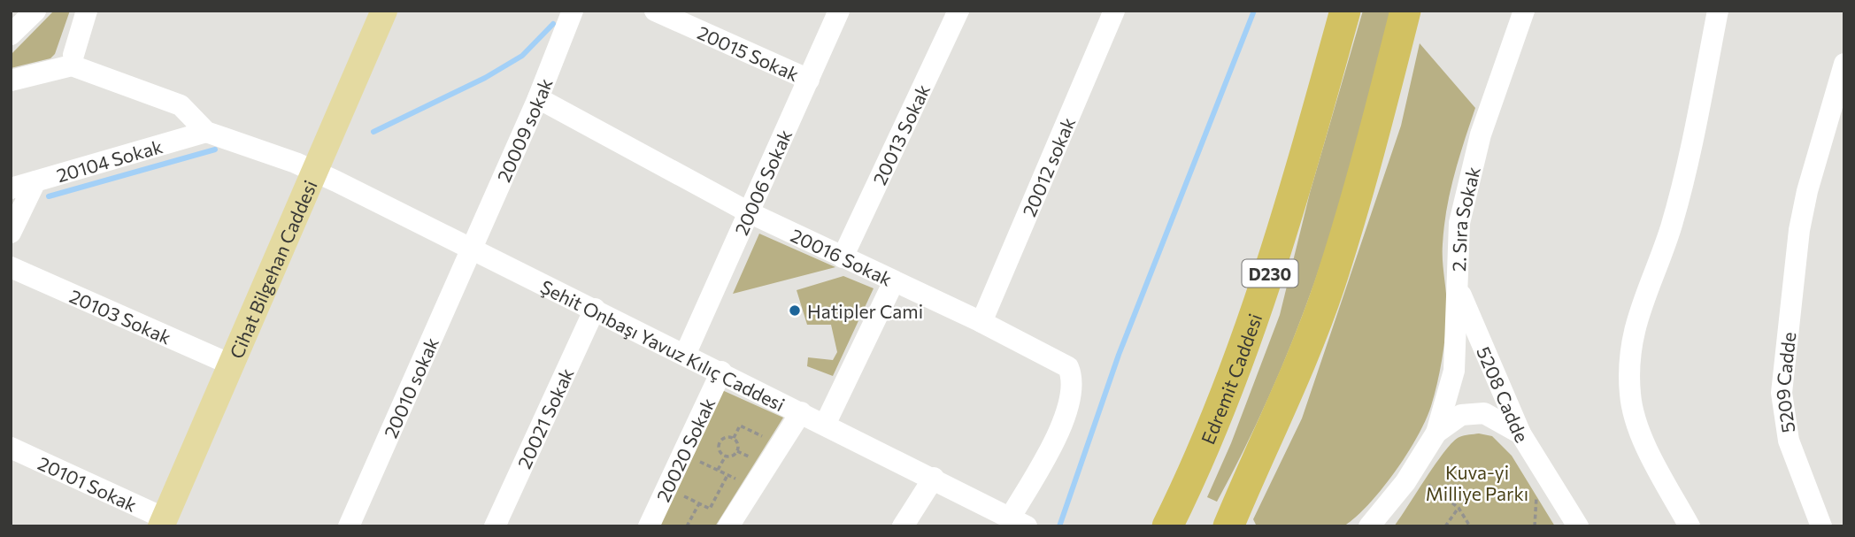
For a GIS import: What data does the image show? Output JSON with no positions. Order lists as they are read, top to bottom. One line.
{"streets":{"highway":["D230","Edremit Caddesi"],"main road":["Cihat Bilgehan Caddesi"],"street":["20015 Sokak","20009 sokak","20013 Sokak","20104 Sokak","20012 sokak","20006 Sokak","2. Sıra Sokak","20016 Sokak","20103 Sokak","Şehit Onbaşı Yavuz Kılıç Caddesi","5209 Cadde","20010 sokak","5208 Cadde","20021 Sokak","20020 Sokak","20101 Sokak"]},"crossings":[["20015 Sokak","20006 Sokak"],["20009 sokak","20016 Sokak"],["20009 sokak","Şehit Onbaşı Yavuz Kılıç Caddesi"],["20009 sokak","20010 sokak"],["20013 Sokak","20016 Sokak"],["20104 Sokak","Şehit Onbaşı Yavuz Kılıç Caddesi"],["20012 sokak","20016 Sokak"],["20006 Sokak","20016 Sokak"],["20006 Sokak","Şehit Onbaşı Yavuz Kılıç Caddesi"],["2. Sıra Sokak","5208 Cadde"],["20016 Sokak","Şehit Onbaşı Yavuz Kılıç Caddesi"],["Cihat Bilgehan Caddesi","20103 Sokak"],["Cihat Bilgehan Caddesi","Şehit Onbaşı Yavuz Kılıç Caddesi"],["Cihat Bilgehan Caddesi","20101 Sokak"],["Şehit Onbaşı Yavuz Kılıç Caddesi","20010 sokak"],["Şehit Onbaşı Yavuz Kılıç Caddesi","20021 Sokak"],["Şehit Onbaşı Yavuz Kılıç Caddesi","20020 Sokak"]],"parks":["Kuva-yi Milliye Parkı"],"places":["Hatipler Cami"]}
